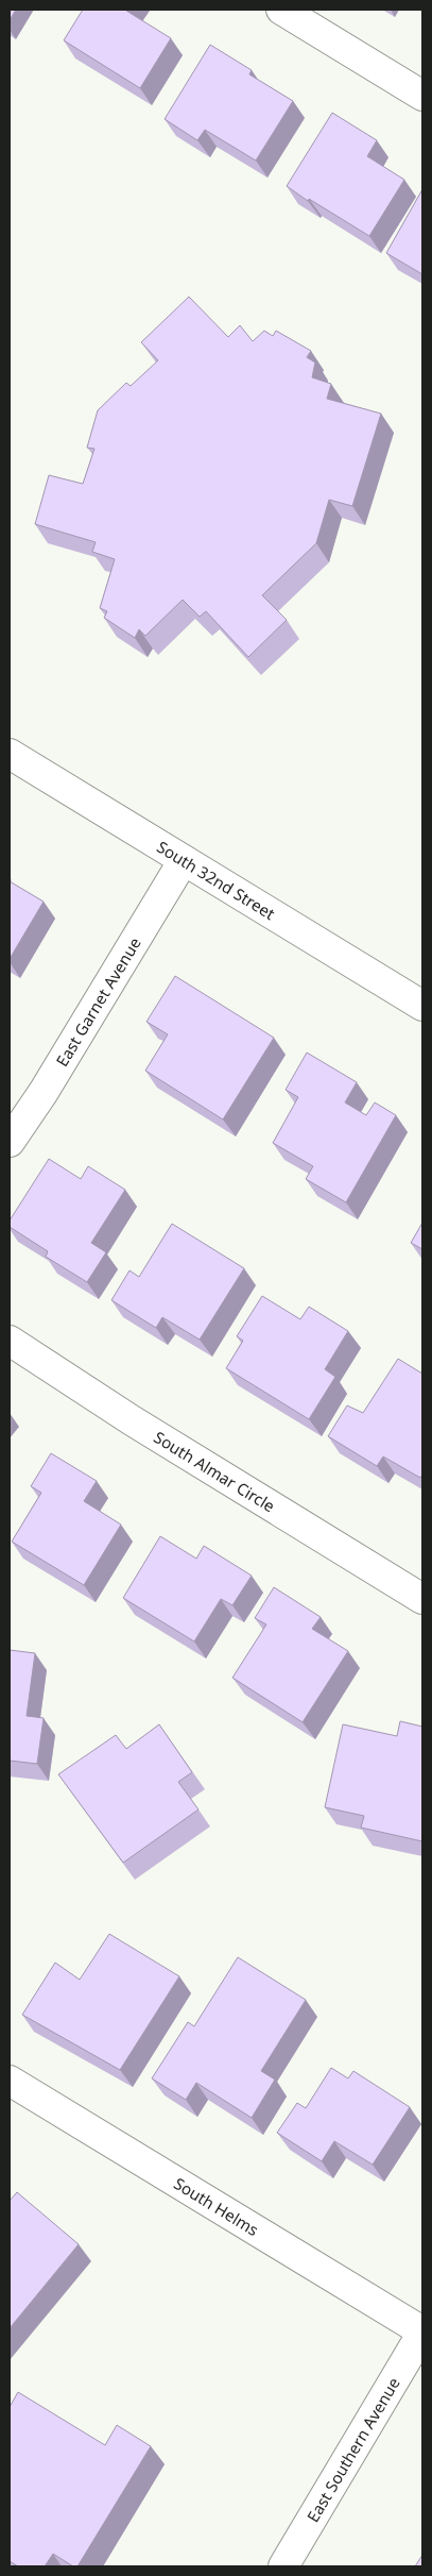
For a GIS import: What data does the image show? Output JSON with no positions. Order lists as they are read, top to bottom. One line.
{"streets":{"street":["South 32nd Street","East Garnet Avenue","South Almar Circle","South Helms","East Southern Avenue"]},"crossings":[["South 32nd Street","East Garnet Avenue"],["South Helms","East Southern Avenue"]]}
